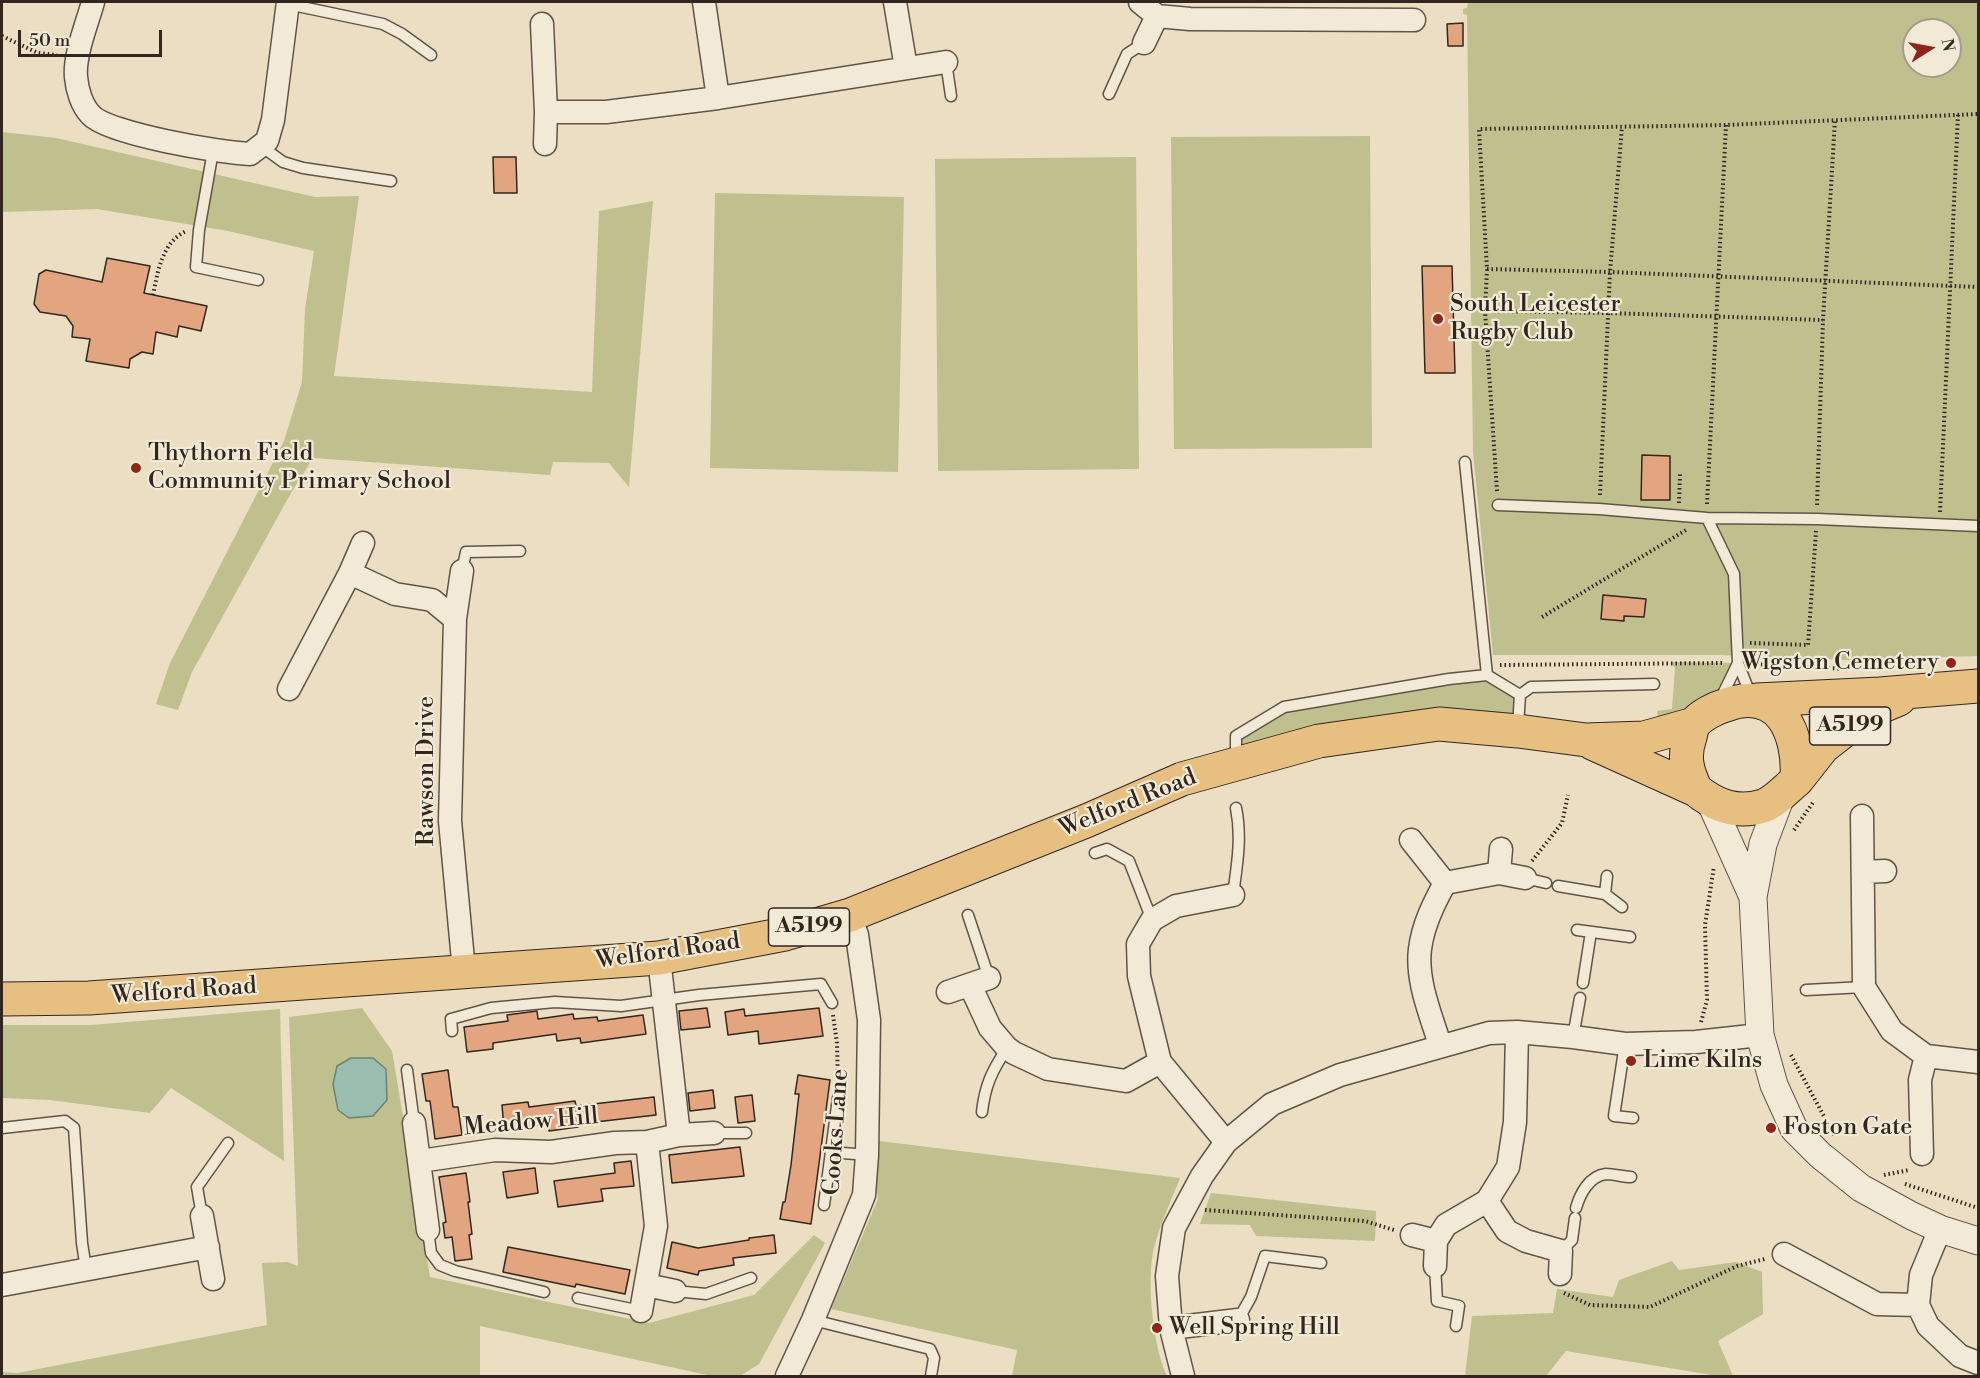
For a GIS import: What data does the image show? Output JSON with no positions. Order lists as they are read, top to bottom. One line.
{"streets":{"main road":["A5199","Welford Road"],"street":["Rawson Drive","Meadow Hill","Cooks Lane"]},"crossings":[["A5199","Welford Road"],["Rawson Drive","Welford Road"],["Welford Road","Cooks Lane"]],"places":["South Leicester Rugby Club","Thythorn Field Community Primary School","Wigston Cemetery","Lime Kilns","Foston Gate","Well Spring Hill"],"scale_bar":"50 m","north":"right"}
